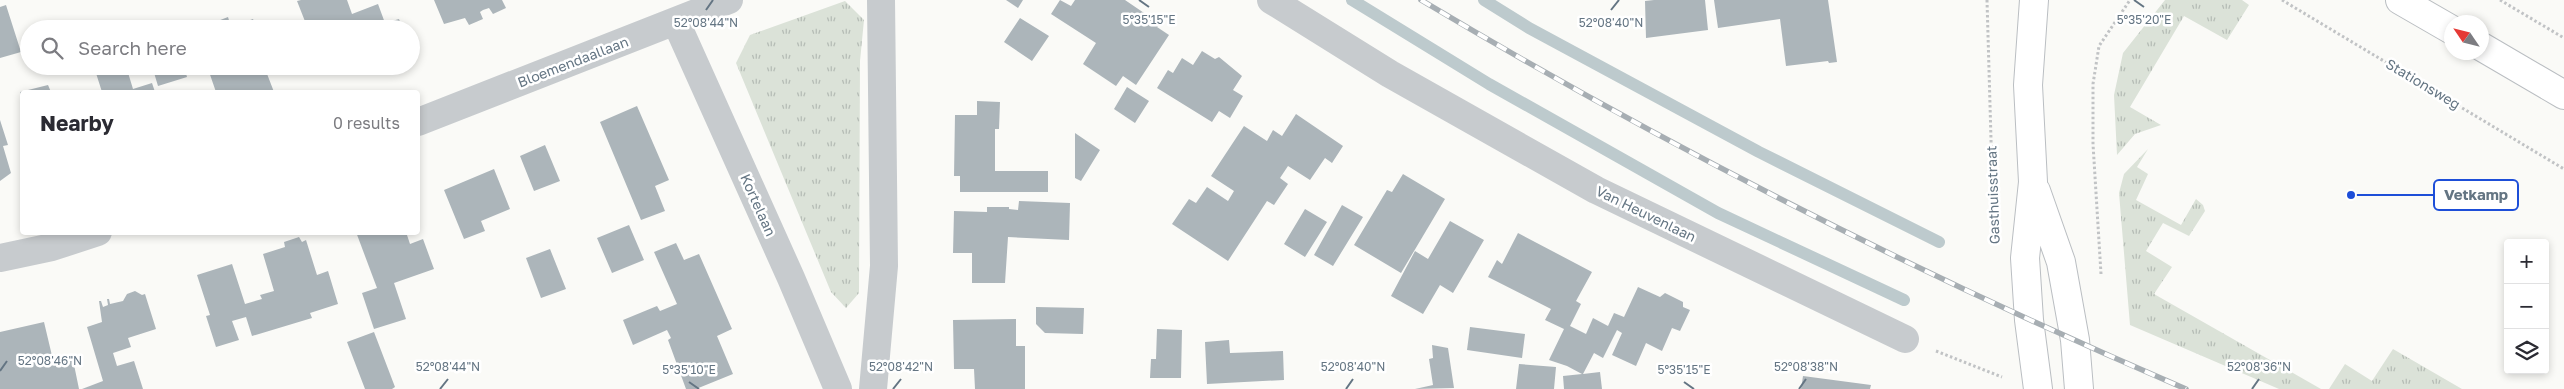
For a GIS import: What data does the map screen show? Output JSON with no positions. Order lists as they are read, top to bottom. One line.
{"streets":{"street":["Bloemendaallaan","Kortelaan","Van Heuvenlaan"],"path":["Stationsweg","Gasthuisstraat"]},"crossings":[["Bloemendaallaan","Kortelaan"]],"places":["Vetkamp"],"north":"top left","page":{"search":"Search here","heading":["Nearby","0 results"],"map_buttons":["+","−"]},"coordinates":["5°35'15\"E","5°35'20\"E","52°08'44\"N","52°08'40\"N","52°08'46\"N","52°08'42\"N","52°08'38\"N","52°08'36\"N","5°35'10\"E"]}
